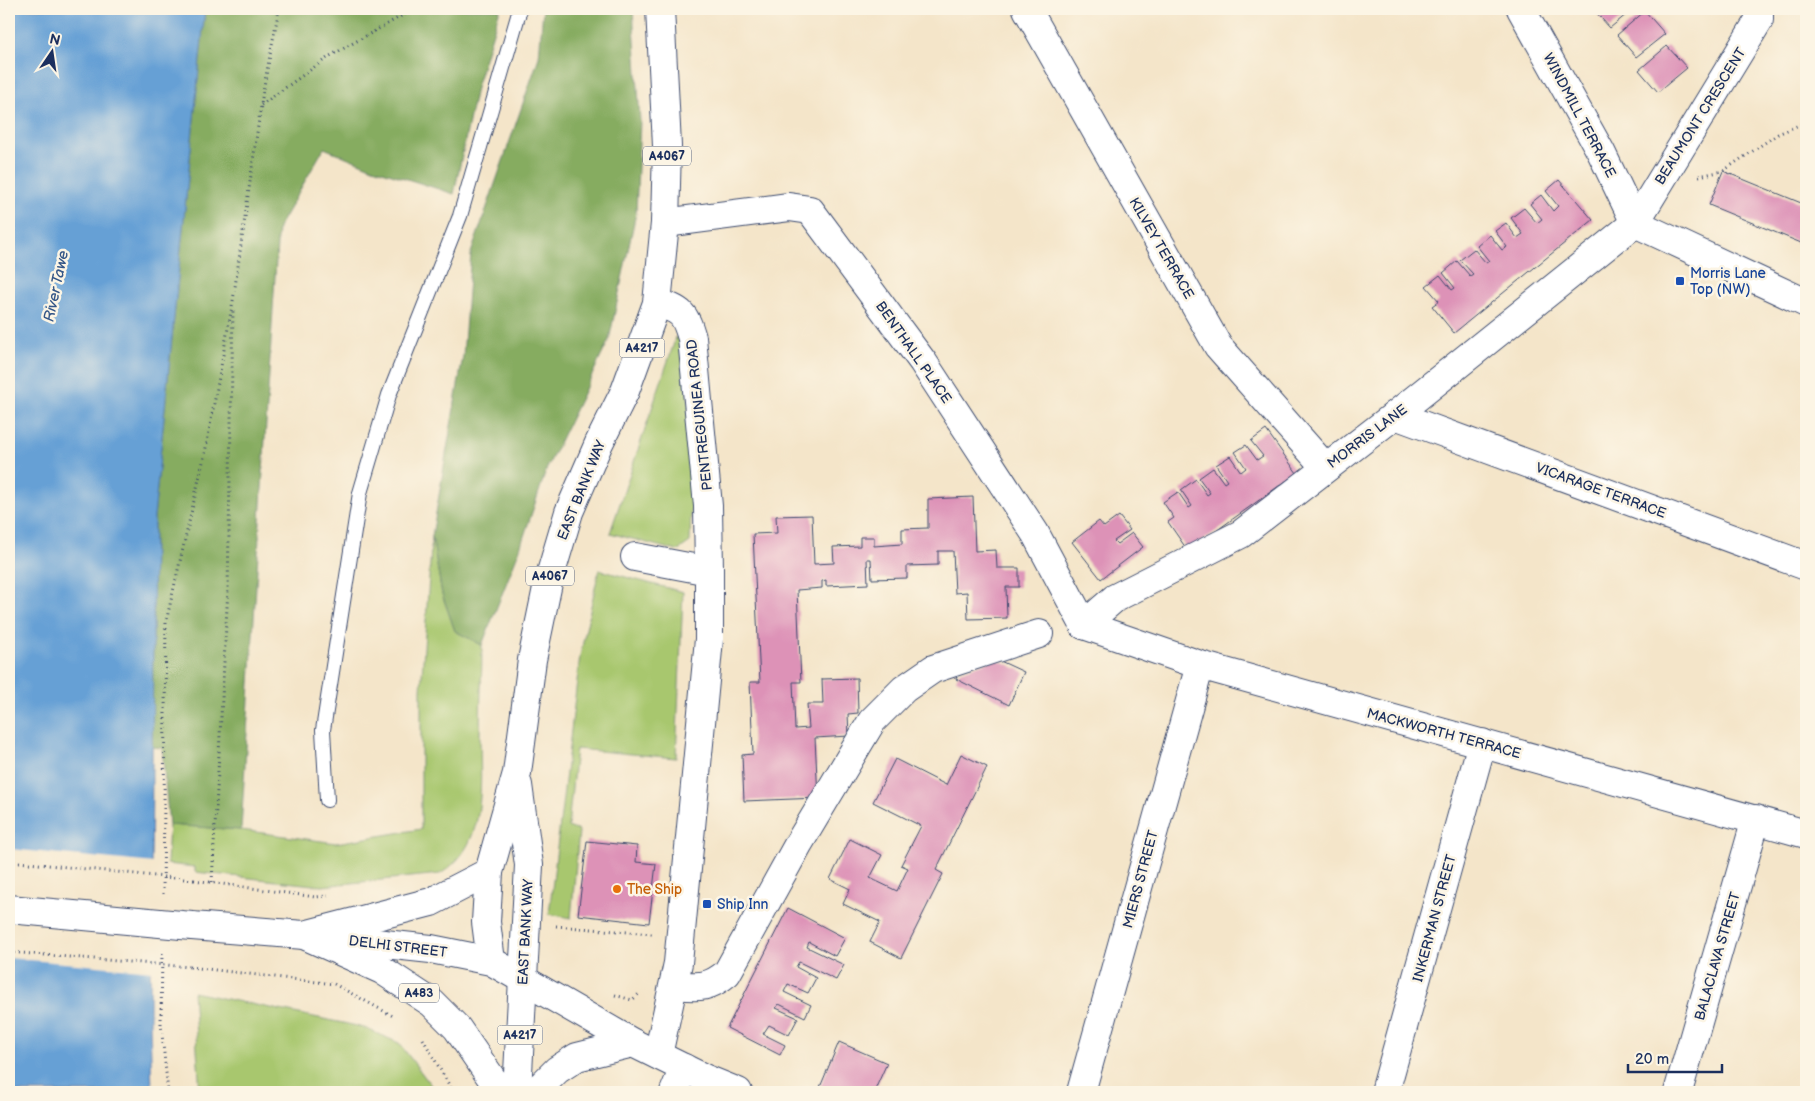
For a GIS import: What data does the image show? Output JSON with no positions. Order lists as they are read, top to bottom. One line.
{"streets":{"street":["WINDMILL TERRACE","BEAUMONT CRESCENT","A4067","KILVEY TERRACE","A4217","BENTHALL PLACE","PENTREGUINEA ROAD","MORRIS LANE","EAST BANK WAY","VICARAGE TERRACE","MACKWORTH TERRACE","MIERS STREET","INKERMAN STREET","DELHI STREET","BALACLAVA STREET","A483"]},"crossings":[["WINDMILL TERRACE","BEAUMONT CRESCENT"],["WINDMILL TERRACE","MORRIS LANE"],["BEAUMONT CRESCENT","MORRIS LANE"],["A4067","BENTHALL PLACE"],["A4067","PENTREGUINEA ROAD"],["A4067","EAST BANK WAY"],["KILVEY TERRACE","MORRIS LANE"],["BENTHALL PLACE","MORRIS LANE"],["BENTHALL PLACE","MACKWORTH TERRACE"],["PENTREGUINEA ROAD","EAST BANK WAY"],["PENTREGUINEA ROAD","DELHI STREET"],["MORRIS LANE","VICARAGE TERRACE"],["MORRIS LANE","MACKWORTH TERRACE"],["EAST BANK WAY","DELHI STREET"],["MACKWORTH TERRACE","MIERS STREET"],["MACKWORTH TERRACE","INKERMAN STREET"],["MACKWORTH TERRACE","BALACLAVA STREET"],["DELHI STREET","A483"]],"water":["River Tawe"],"places":{"transit":["Morris Lane Top (NW)","Ship Inn"],"other":["The Ship"]},"scale_bar":"20 m","north":"top"}
